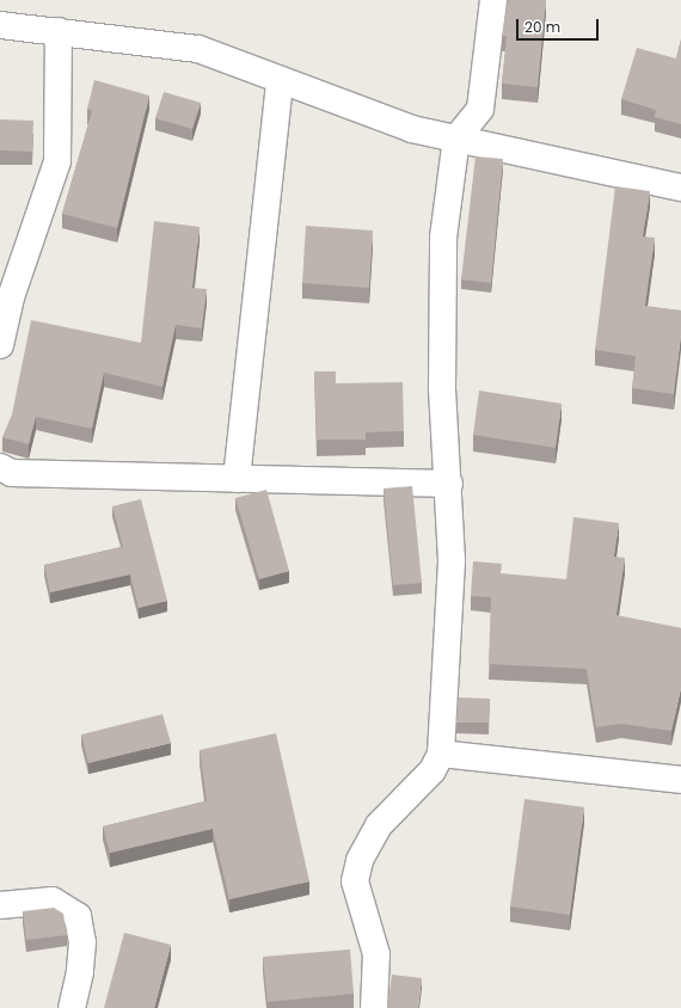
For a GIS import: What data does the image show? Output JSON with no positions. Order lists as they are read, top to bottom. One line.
{"scale_bar":"20 m"}
